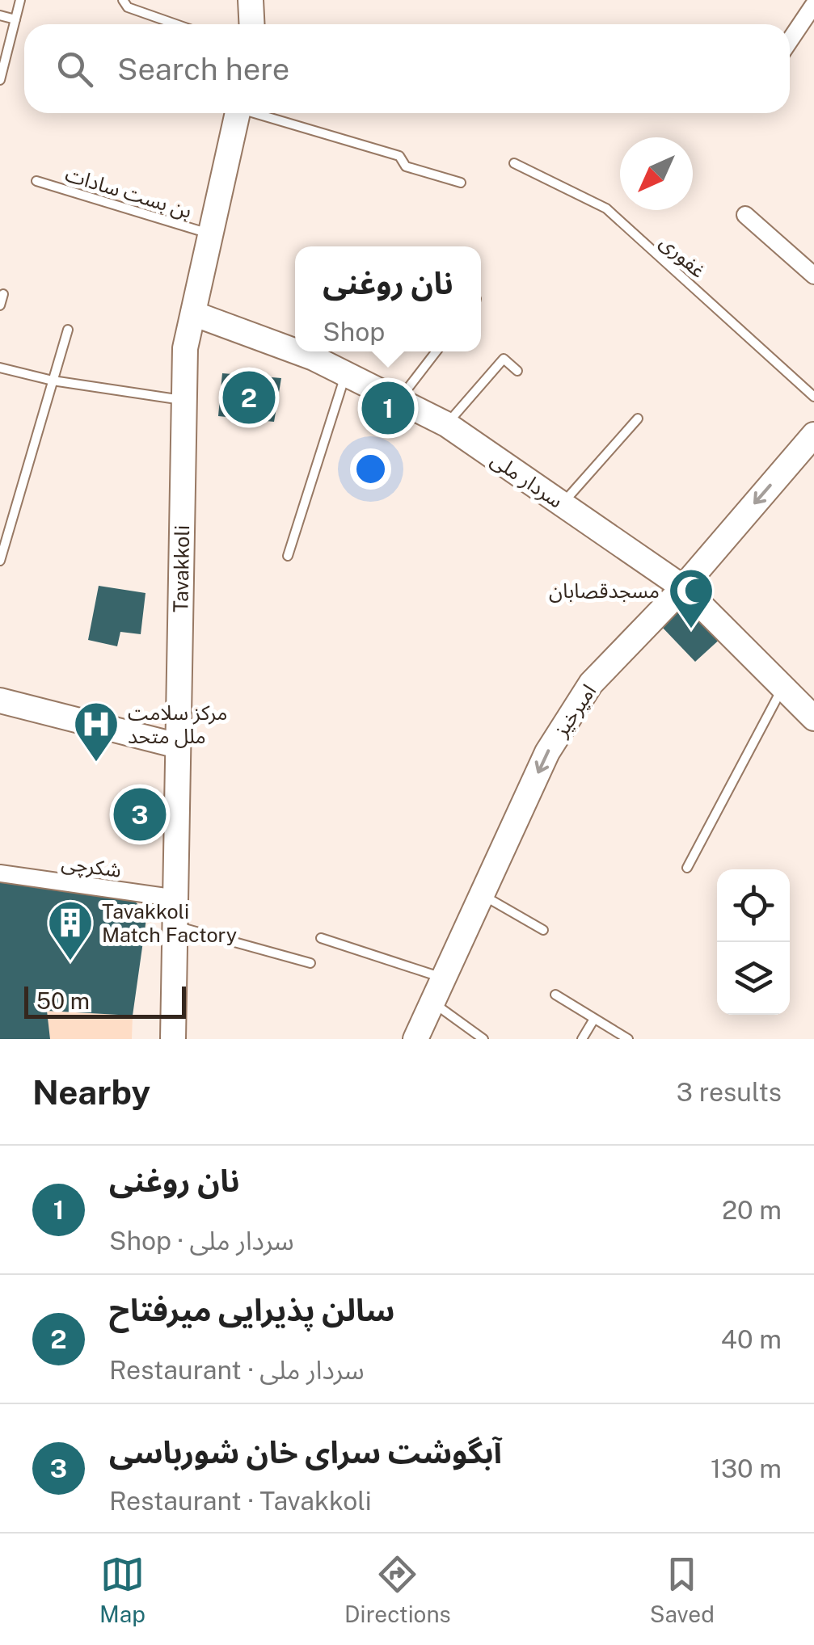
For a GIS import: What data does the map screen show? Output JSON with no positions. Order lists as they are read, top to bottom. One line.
{"streets":{"street":["سردار ملی","Tavakkoli","امیرخیز","شکرچی"],"lane":["بن بست سادات","غفوری"]},"crossings":[["بن بست سادات","Tavakkoli"],["سردار ملی","Tavakkoli"],["سردار ملی","امیرخیز"],["Tavakkoli","شکرچی"]],"one_way":["امیرخیز"],"places":{"mosque":["مسجدقصابان"],"hospital":["مرکز سلامت ملل متحد"],"building":["Tavakkoli Match Factory"]},"scale_bar":"50 m","north":"bottom left","page":{"search":"Search here","popup":["نان روغنی","Shop"],"pins":["2","1","3"],"scale":"50 m","heading":["Nearby","3 results"],"list":[{"mark":"1","name":"نان روغنی","note":"Shop · سردار ملی","value":"20 m"},{"mark":"2","name":"سالن پذیرایی میرفتاح","note":"Restaurant · سردار ملی","value":"40 m"},{"mark":"3","name":"آبگوشت سرای خان شورباسی","note":"Restaurant · Tavakkoli","value":"130 m"}],"nav":["Map","Directions","Saved"]}}
